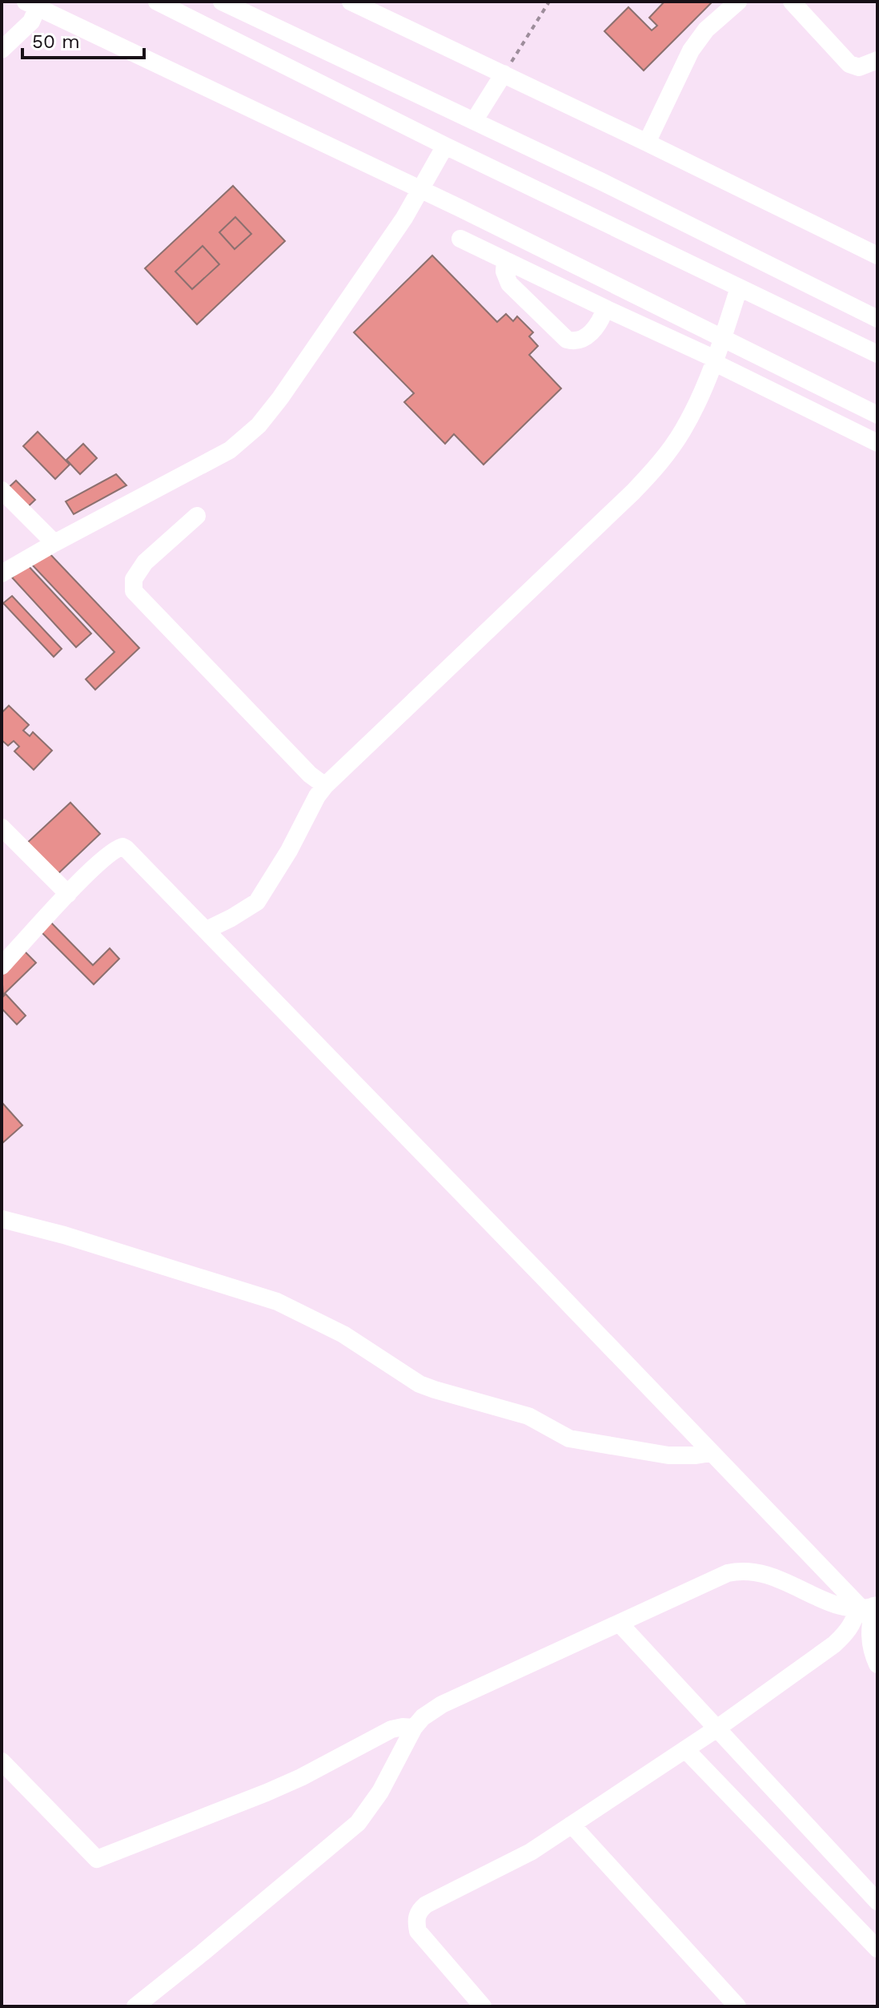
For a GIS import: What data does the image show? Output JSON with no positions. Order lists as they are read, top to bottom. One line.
{"scale_bar":"50 m"}
